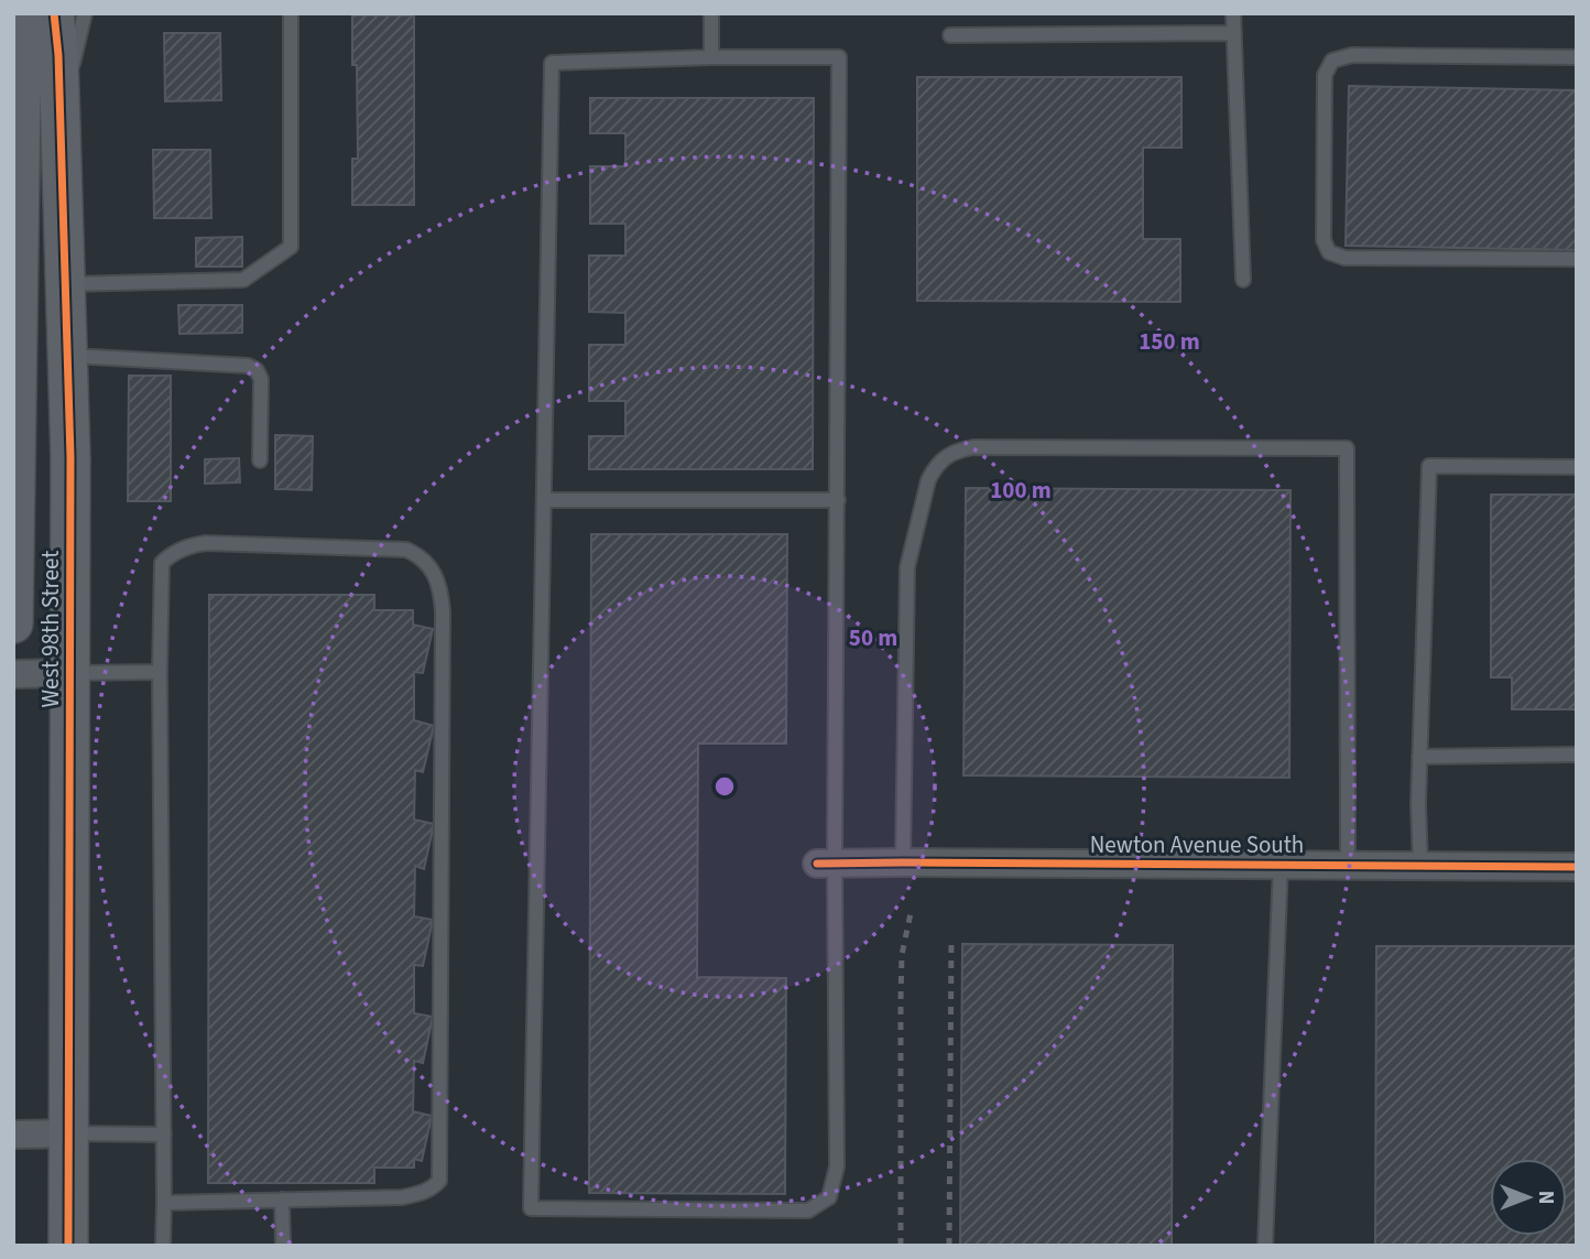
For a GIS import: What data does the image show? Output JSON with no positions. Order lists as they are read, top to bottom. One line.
{"streets":{"street":["West 98th Street","Newton Avenue South"]},"north":"right","rings":["150 m","100 m","50 m"]}
